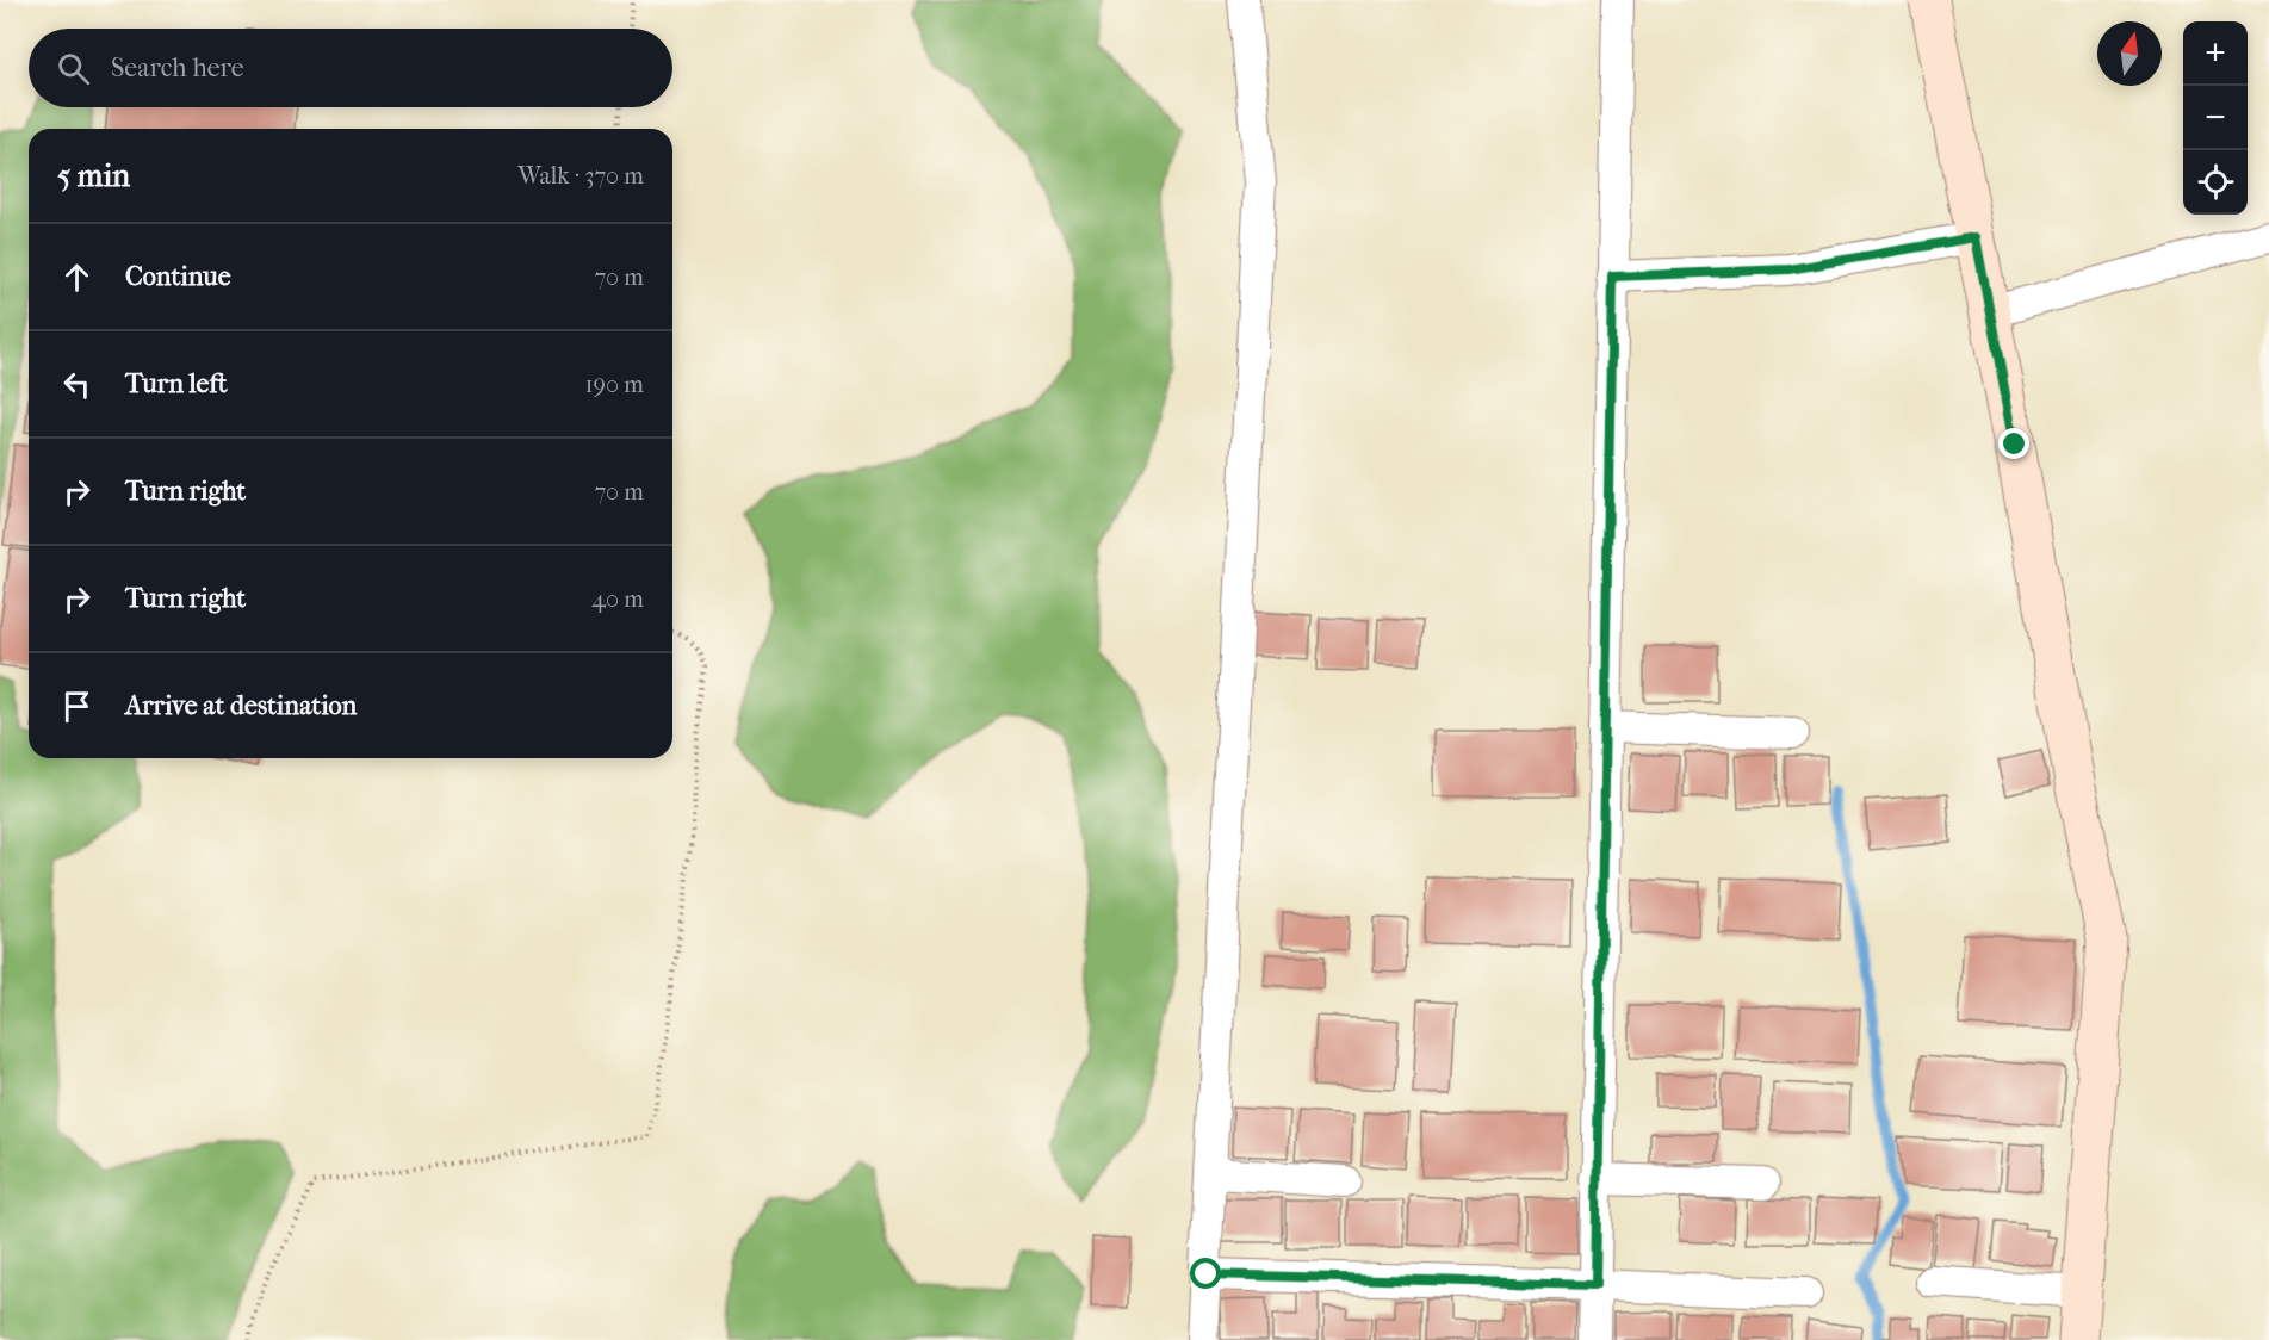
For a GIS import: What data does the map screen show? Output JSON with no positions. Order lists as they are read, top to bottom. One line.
{"north":"top","page":{"map_buttons":["+","−"],"search":"Search here","heading":["5 min","Walk · 370 m"],"list":[["Continue","70 m"],["Turn left","190 m"],["Turn right","70 m"],["Turn right","40 m"],"Arrive at destination"]}}
